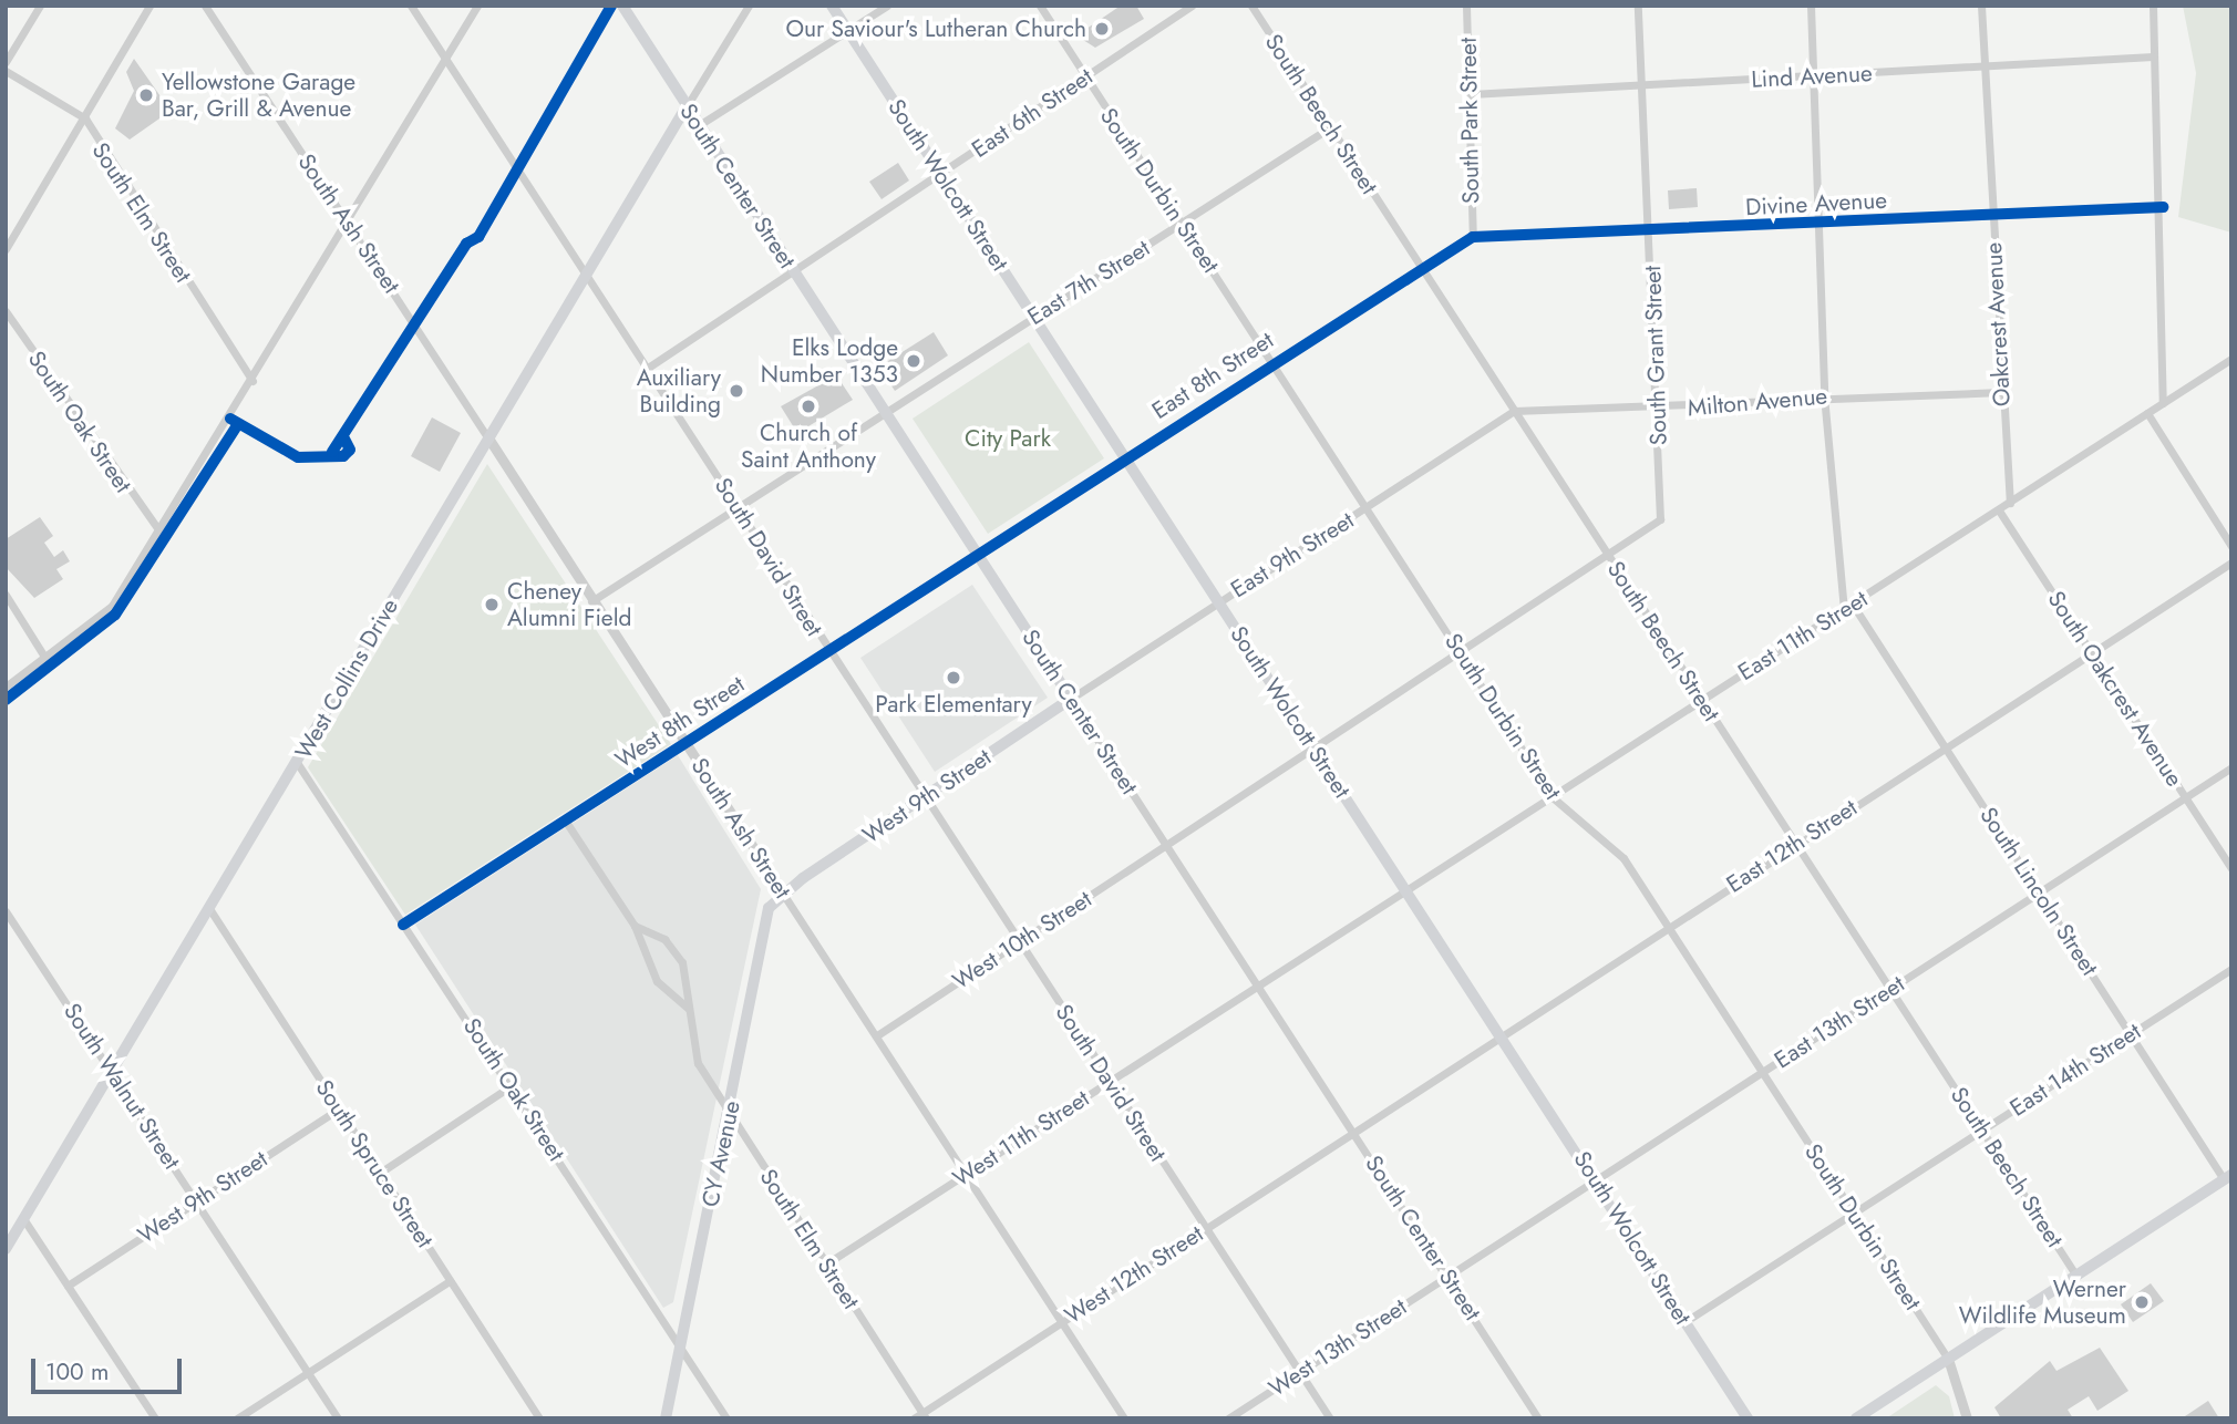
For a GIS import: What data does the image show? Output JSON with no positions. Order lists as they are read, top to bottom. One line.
{"streets":{"main road":["South Wolcott Street","South Center Street","West Collins Drive","West 9th Street","CY Avenue"],"street":["Lind Avenue","East 6th Street","South Beech Street","South Park Street","South Durbin Street","Divine Avenue","South Elm Street","South Ash Street","East 7th Street","Oakcrest Avenue","South Grant Street","East 8th Street","Milton Avenue","South Oak Street","East 9th Street","South David Street","East 11th Street","South Oakcrest Avenue","West 8th Street","East 12th Street","South Lincoln Street","West 10th Street","East 13th Street","East 14th Street","South Walnut Street","West 11th Street","South Spruce Street","West 12th Street","West 13th Street"]},"crossings":[["Lind Avenue","South Park Street"],["Lind Avenue","Oakcrest Avenue"],["Lind Avenue","South Grant Street"],["East 6th Street","South Wolcott Street"],["East 6th Street","South Center Street"],["East 6th Street","South Durbin Street"],["East 6th Street","South David Street"],["South Beech Street","East 7th Street"],["South Beech Street","East 8th Street"],["South Beech Street","Milton Avenue"],["South Beech Street","East 9th Street"],["South Beech Street","East 11th Street"],["South Beech Street","East 12th Street"],["South Beech Street","West 10th Street"],["South Beech Street","East 13th Street"],["South Beech Street","East 14th Street"],["South Park Street","Divine Avenue"],["South Park Street","East 8th Street"],["South Wolcott Street","East 7th Street"],["South Wolcott Street","East 8th Street"],["South Wolcott Street","East 9th Street"],["South Wolcott Street","East 11th Street"],["South Wolcott Street","East 12th Street"],["South Wolcott Street","West 10th Street"],["South Wolcott Street","East 13th Street"],["South Wolcott Street","East 14th Street"],["South Center Street","East 7th Street"],["South Center Street","East 8th Street"],["South Center Street","East 9th Street"],["South Center Street","East 11th Street"],["South Center Street","West Collins Drive"],["South Center Street","West 8th Street"],["South Center Street","West 9th Street"],["South Center Street","East 12th Street"],["South Center Street","West 10th Street"],["South Center Street","East 13th Street"],["South Center Street","West 11th Street"],["South Center Street","West 12th Street"],["South Center Street","West 13th Street"],["South Durbin Street","East 7th Street"],["South Durbin Street","East 8th Street"],["South Durbin Street","East 9th Street"],["South Durbin Street","East 11th Street"],["South Durbin Street","East 12th Street"],["South Durbin Street","West 10th Street"],["South Durbin Street","East 13th Street"],["South Durbin Street","East 14th Street"],["Divine Avenue","Oakcrest Avenue"],["Divine Avenue","South Grant Street"],["Divine Avenue","East 8th Street"],["South Elm Street","West 8th Street"],["South Elm Street","West 11th Street"],["South Elm Street","CY Avenue"],["South Elm Street","West 12th Street"],["South Ash Street","East 7th Street"],["South Ash Street","West Collins Drive"],["South Ash Street","West 8th Street"],["South Ash Street","West 9th Street"],["South Ash Street","West 10th Street"],["South Ash Street","West 11th Street"],["South Ash Street","CY Avenue"],["South Ash Street","West 12th Street"],["East 7th Street","South David Street"],["Oakcrest Avenue","Milton Avenue"],["Oakcrest Avenue","East 11th Street"],["South Grant Street","Milton Avenue"],["South Grant Street","West 10th Street"],["East 8th Street","West 8th Street"],["Milton Avenue","East 9th Street"],["South Oak Street","West Collins Drive"],["South Oak Street","West 8th Street"],["South Oak Street","CY Avenue"],["East 9th Street","West 9th Street"],["South David Street","West Collins Drive"],["South David Street","West 8th Street"],["South David Street","West 9th Street"],["South David Street","West 10th Street"],["South David Street","West 11th Street"],["South David Street","West 12th Street"],["South David Street","West 13th Street"],["East 11th Street","South Oakcrest Avenue"],["East 11th Street","South Lincoln Street"],["East 11th Street","West 11th Street"],["West Collins Drive","South Walnut Street"],["West Collins Drive","South Spruce Street"],["South Oakcrest Avenue","East 12th Street"],["South Oakcrest Avenue","East 13th Street"],["West 9th Street","South Walnut Street"],["West 9th Street","CY Avenue"],["West 9th Street","South Spruce Street"],["East 12th Street","South Lincoln Street"],["East 12th Street","West 12th Street"],["South Lincoln Street","East 13th Street"],["South Lincoln Street","East 14th Street"],["East 13th Street","West 13th Street"]],"parks":["City Park"],"places":["Our Saviour's Lutheran Church","Yellowstone Garage Bar, Grill & Avenue","Elks Lodge Number 1353","Auxiliary Building","Church of Saint Anthony","Cheney Alumni Field","Park Elementary","Werner Wildlife Museum"],"scale_bar":"100 m"}
